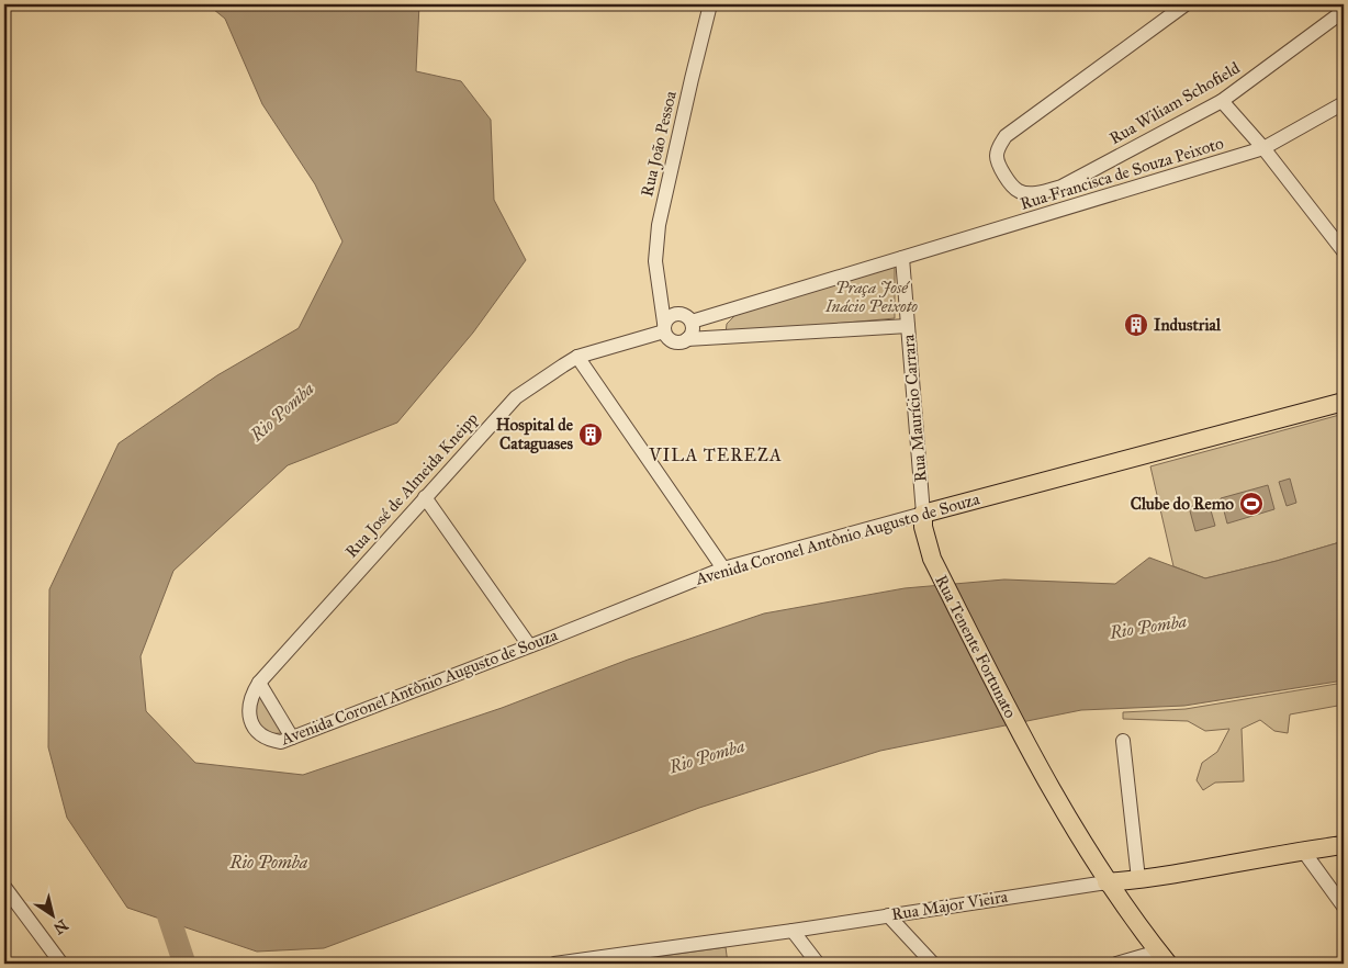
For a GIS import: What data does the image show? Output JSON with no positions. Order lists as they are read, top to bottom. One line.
{"streets":{"main road":["Rua Maurício Carrara","Avenida Coronel Antônio Augusto de Souza","Rua Tenente Fortunato","Rua Major Vieira"],"street":["Rua Wiliam Schofield","Rua João Pessoa","Rua Francisca de Souza Peixoto","Rua José de Almeida Kneipp"]},"crossings":[["Rua João Pessoa","Rua José de Almeida Kneipp"],["Rua Francisca de Souza Peixoto","Rua Maurício Carrara"],["Rua Maurício Carrara","Avenida Coronel Antônio Augusto de Souza"],["Rua Maurício Carrara","Rua Tenente Fortunato"],["Rua José de Almeida Kneipp","Avenida Coronel Antônio Augusto de Souza"],["Rua Tenente Fortunato","Rua Major Vieira"]],"districts":["VILA TEREZA"],"water":["Rio Pomba"],"parks":["Praça José Inácio Peixoto"],"places":{"building":["Industrial","Hospital de Cataguases"],"sports":["Clube do Remo"]},"north":"bottom right"}
